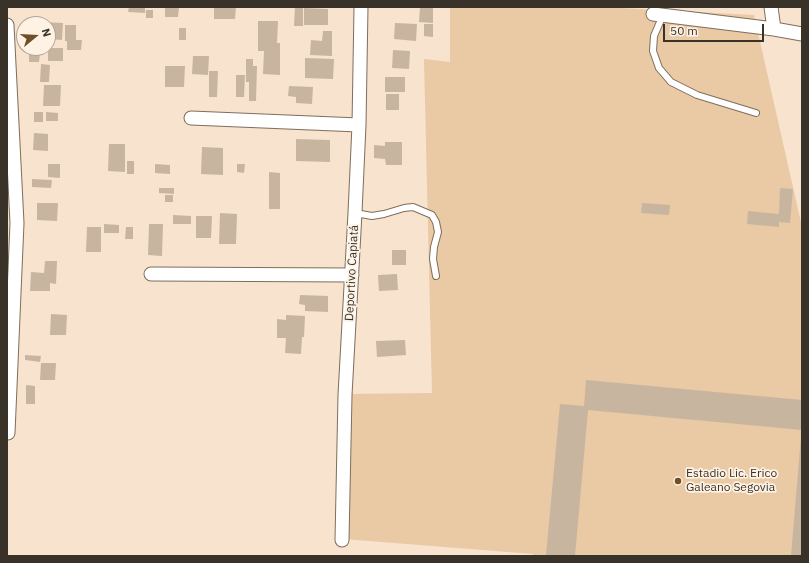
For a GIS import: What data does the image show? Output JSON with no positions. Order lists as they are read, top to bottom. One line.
{"streets":{"street":["Deportivo Capiatá"]},"places":["Estadio Lic. Erico Galeano Segovia"],"scale_bar":"50 m","north":"right"}
